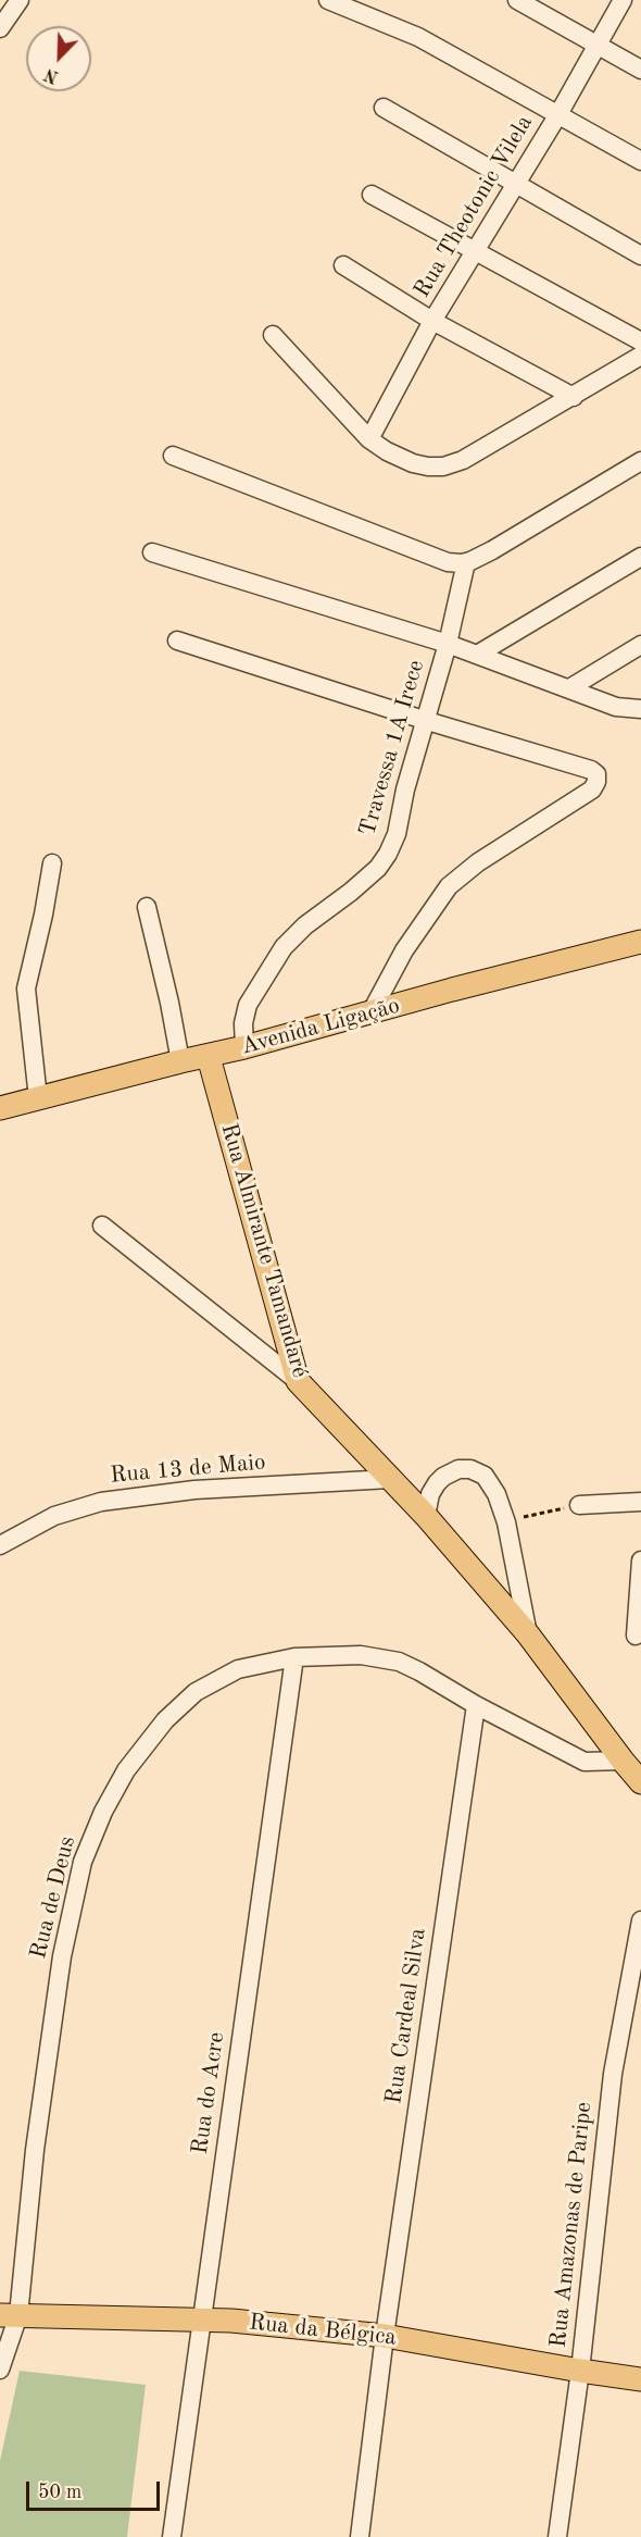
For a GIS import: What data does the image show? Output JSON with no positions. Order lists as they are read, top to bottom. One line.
{"streets":{"main road":["Avenida Ligação","Rua Almirante Tamandaré","Rua da Bélgica"],"street":["Rua Theotonic Vilela","Travessa 1A Irece","Rua 13 de Maio","Rua de Deus","Rua Cardeal Silva","Rua do Acre","Rua Amazonas de Paripe"]},"crossings":[["Travessa 1A Irece","Avenida Ligação"],["Avenida Ligação","Rua Almirante Tamandaré"],["Rua Almirante Tamandaré","Rua 13 de Maio"],["Rua Almirante Tamandaré","Rua de Deus"],["Rua de Deus","Rua Cardeal Silva"],["Rua de Deus","Rua do Acre"],["Rua de Deus","Rua da Bélgica"],["Rua Cardeal Silva","Rua da Bélgica"],["Rua do Acre","Rua da Bélgica"],["Rua Amazonas de Paripe","Rua da Bélgica"]],"scale_bar":"50 m","north":"bottom left"}
